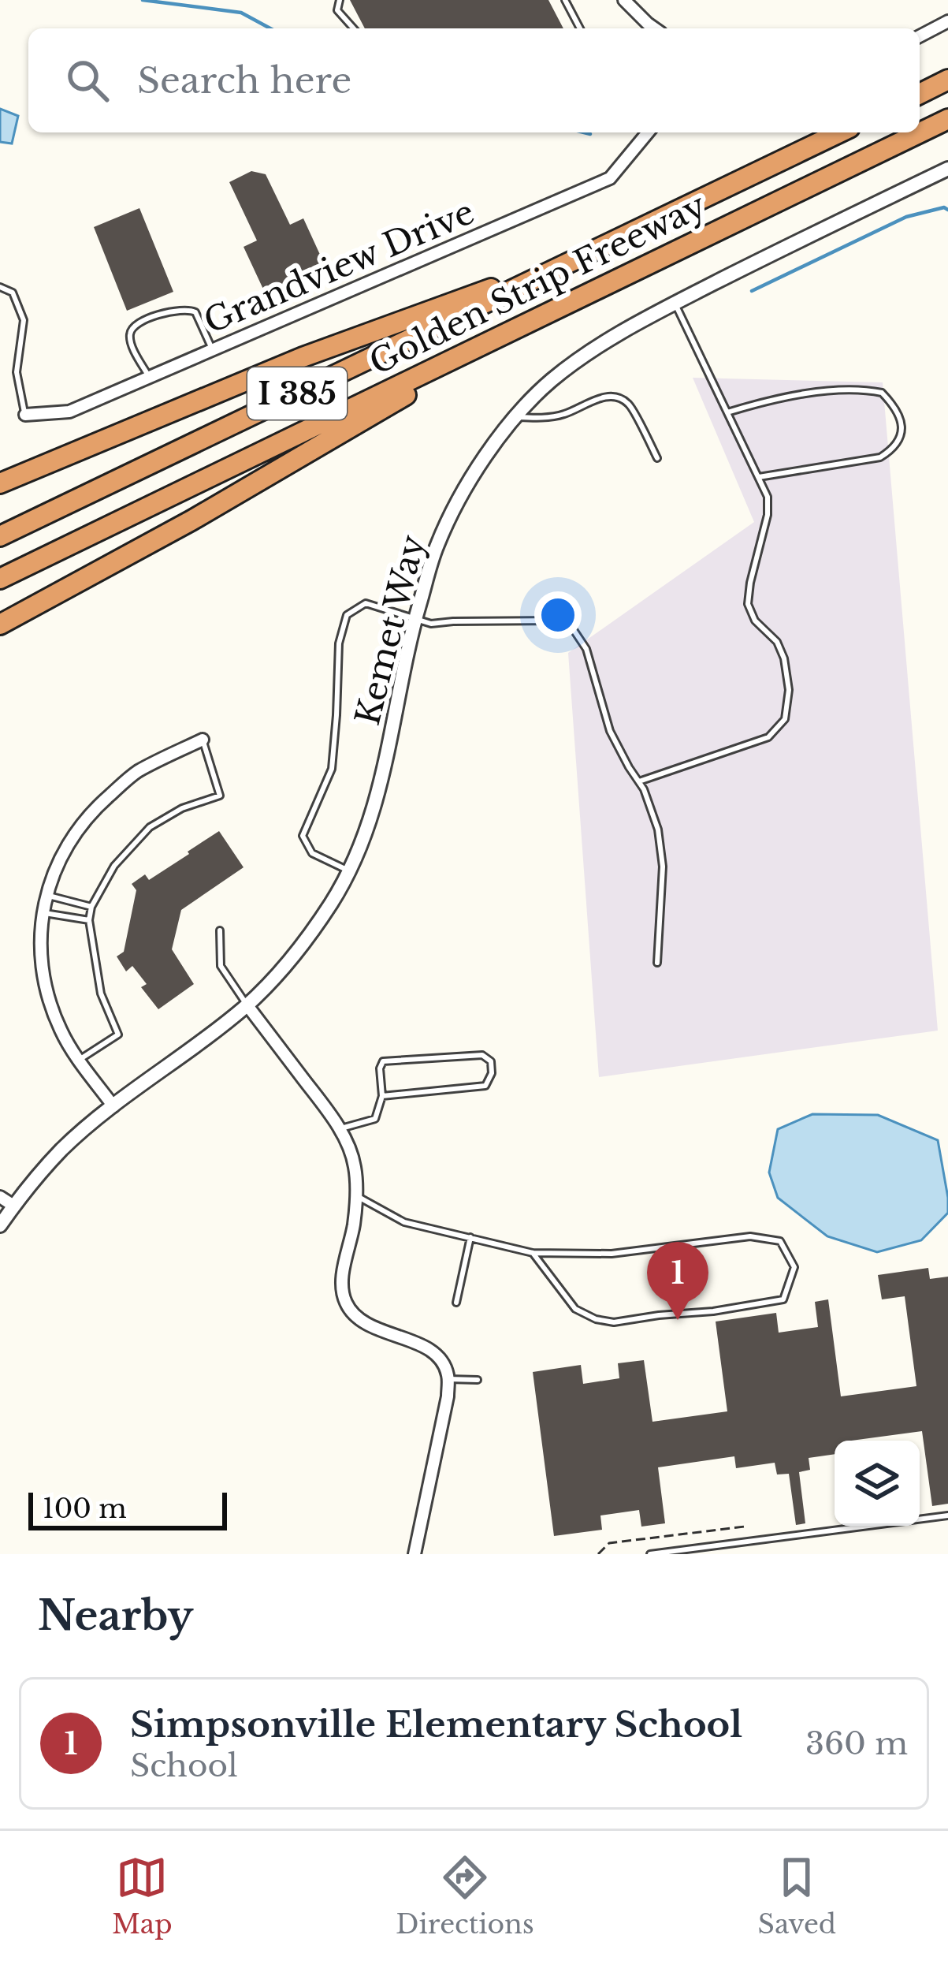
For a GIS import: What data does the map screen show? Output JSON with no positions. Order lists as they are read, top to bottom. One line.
{"streets":{"highway":["Golden Strip Freeway","I 385"],"street":["Grandview Drive","Kemet Way"]},"scale_bar":"100 m","page":{"search":"Search here","pins":"1","scale":"100 m","heading":"Nearby","list":[{"mark":"1","name":"Simpsonville Elementary School","note":"School","value":"360 m"}],"nav":["Map","Directions","Saved"]}}
